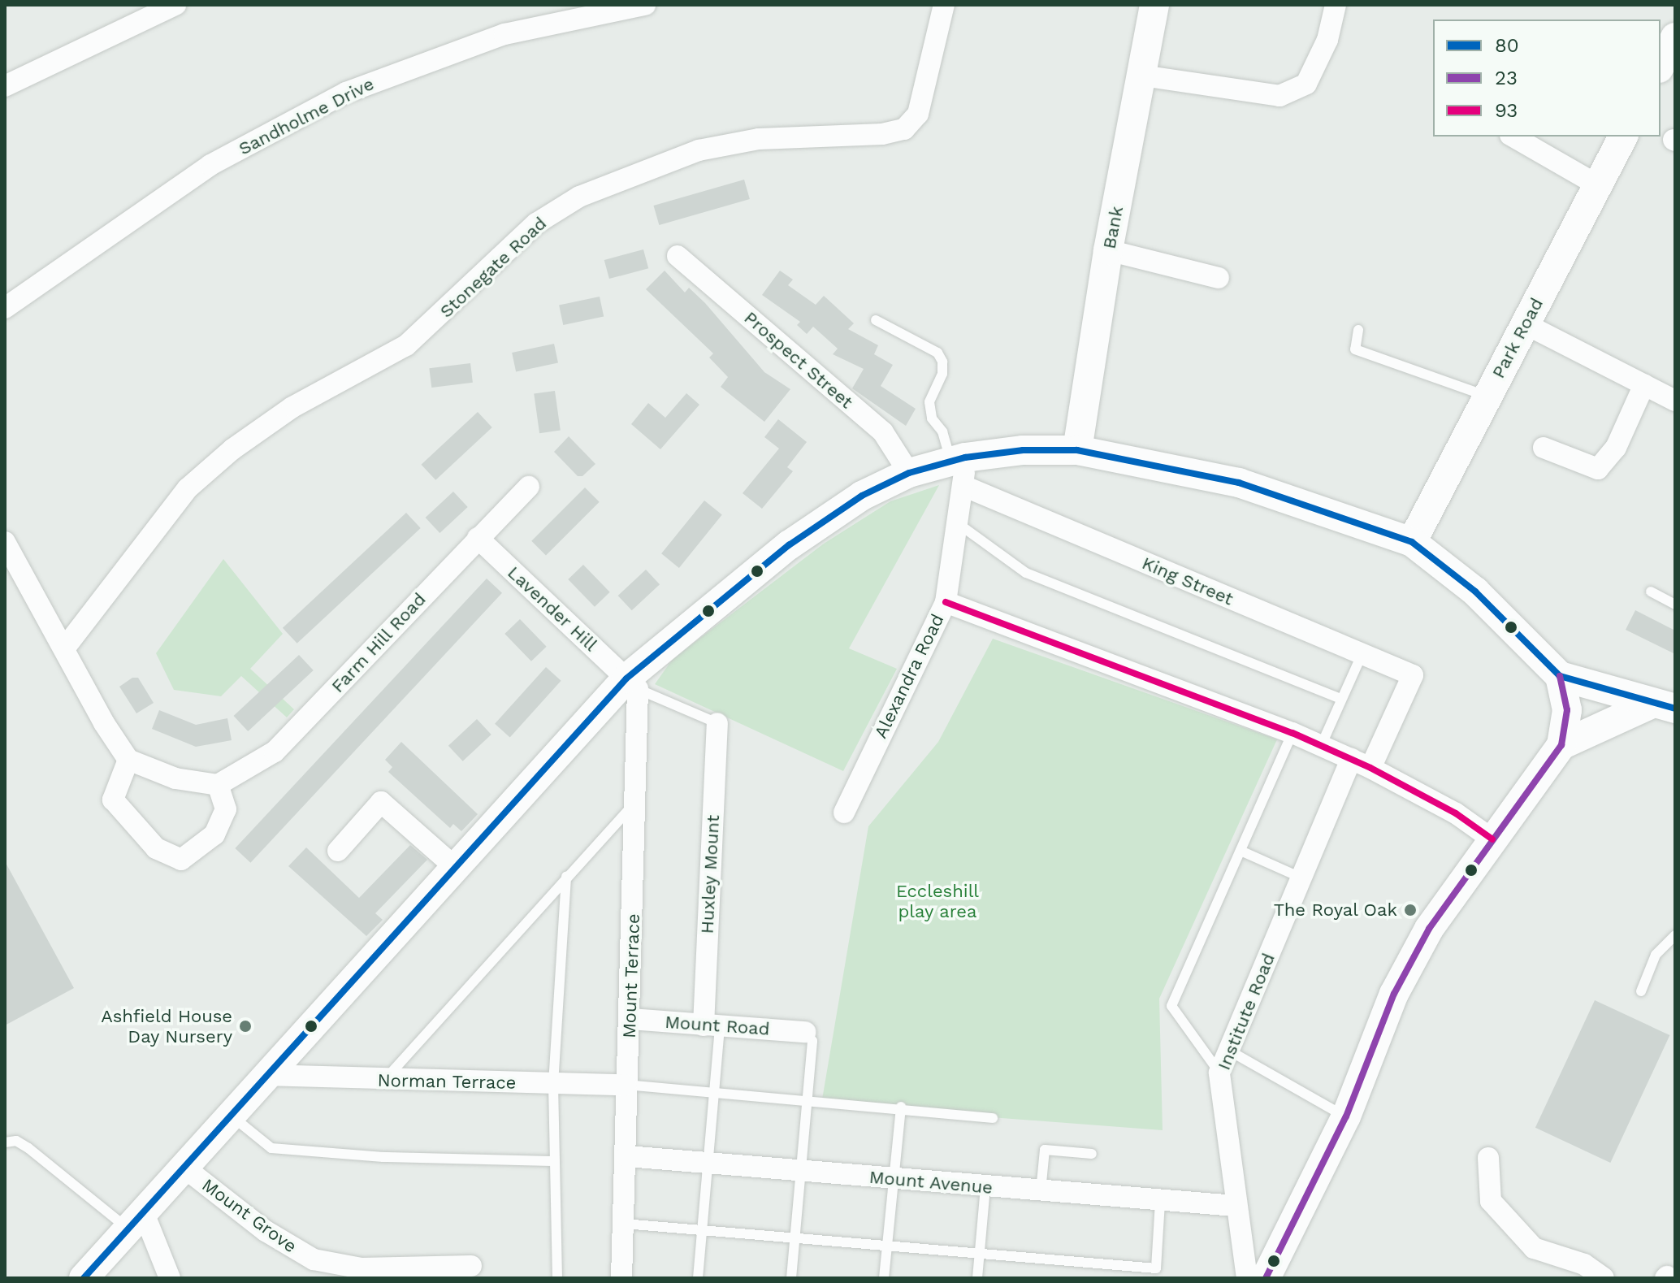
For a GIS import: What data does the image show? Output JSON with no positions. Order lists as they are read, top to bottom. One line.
{"streets":{"street":["Sandholme Drive","Bank","Stonegate Road","Park Road","Prospect Street","King Street","Lavender Hill","Farm Hill Road","Alexandra Road","Huxley Mount","Mount Terrace","Institute Road","Mount Road","Norman Terrace","Mount Avenue","Mount Grove"]},"crossings":[["King Street","Alexandra Road"],["King Street","Institute Road"],["Lavender Hill","Farm Hill Road"],["Lavender Hill","Mount Terrace"],["Huxley Mount","Mount Road"],["Mount Terrace","Mount Road"],["Mount Terrace","Norman Terrace"],["Mount Terrace","Mount Avenue"],["Institute Road","Mount Avenue"]],"parks":["Eccleshill play area"],"places":["The Royal Oak","Ashfield House Day Nursery"],"lines":["transit line 80","transit line 93","transit line 23"],"legend":["80","23","93"]}
